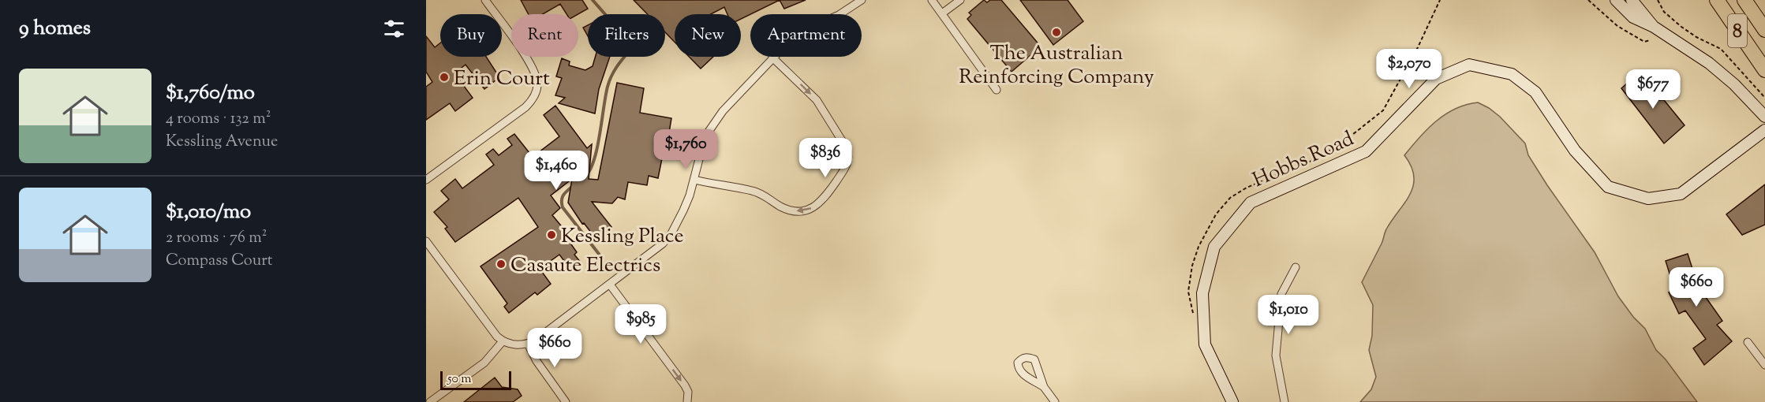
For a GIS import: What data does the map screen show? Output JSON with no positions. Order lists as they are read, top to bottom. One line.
{"streets":{"highway":["8"],"street":["Hobbs Road"]},"places":["The Australian Reinforcing Company","Erin Court","Kessling Place","Casaute Electrics"],"scale_bar":"50 m","page":{"heading":"9 homes","chip":["Buy","Rent","Filters","New","Apartment"],"price":["$2,070","$677","$1,760","$836","$1,460","$660","$1,010","$985","$660"],"list":[{"name":"$1,760/mo","note":"4 rooms · 132 m² · Kessling Avenue"},{"name":"$1,010/mo","note":"2 rooms · 76 m² · Compass Court"}],"scale":"50 m"}}
